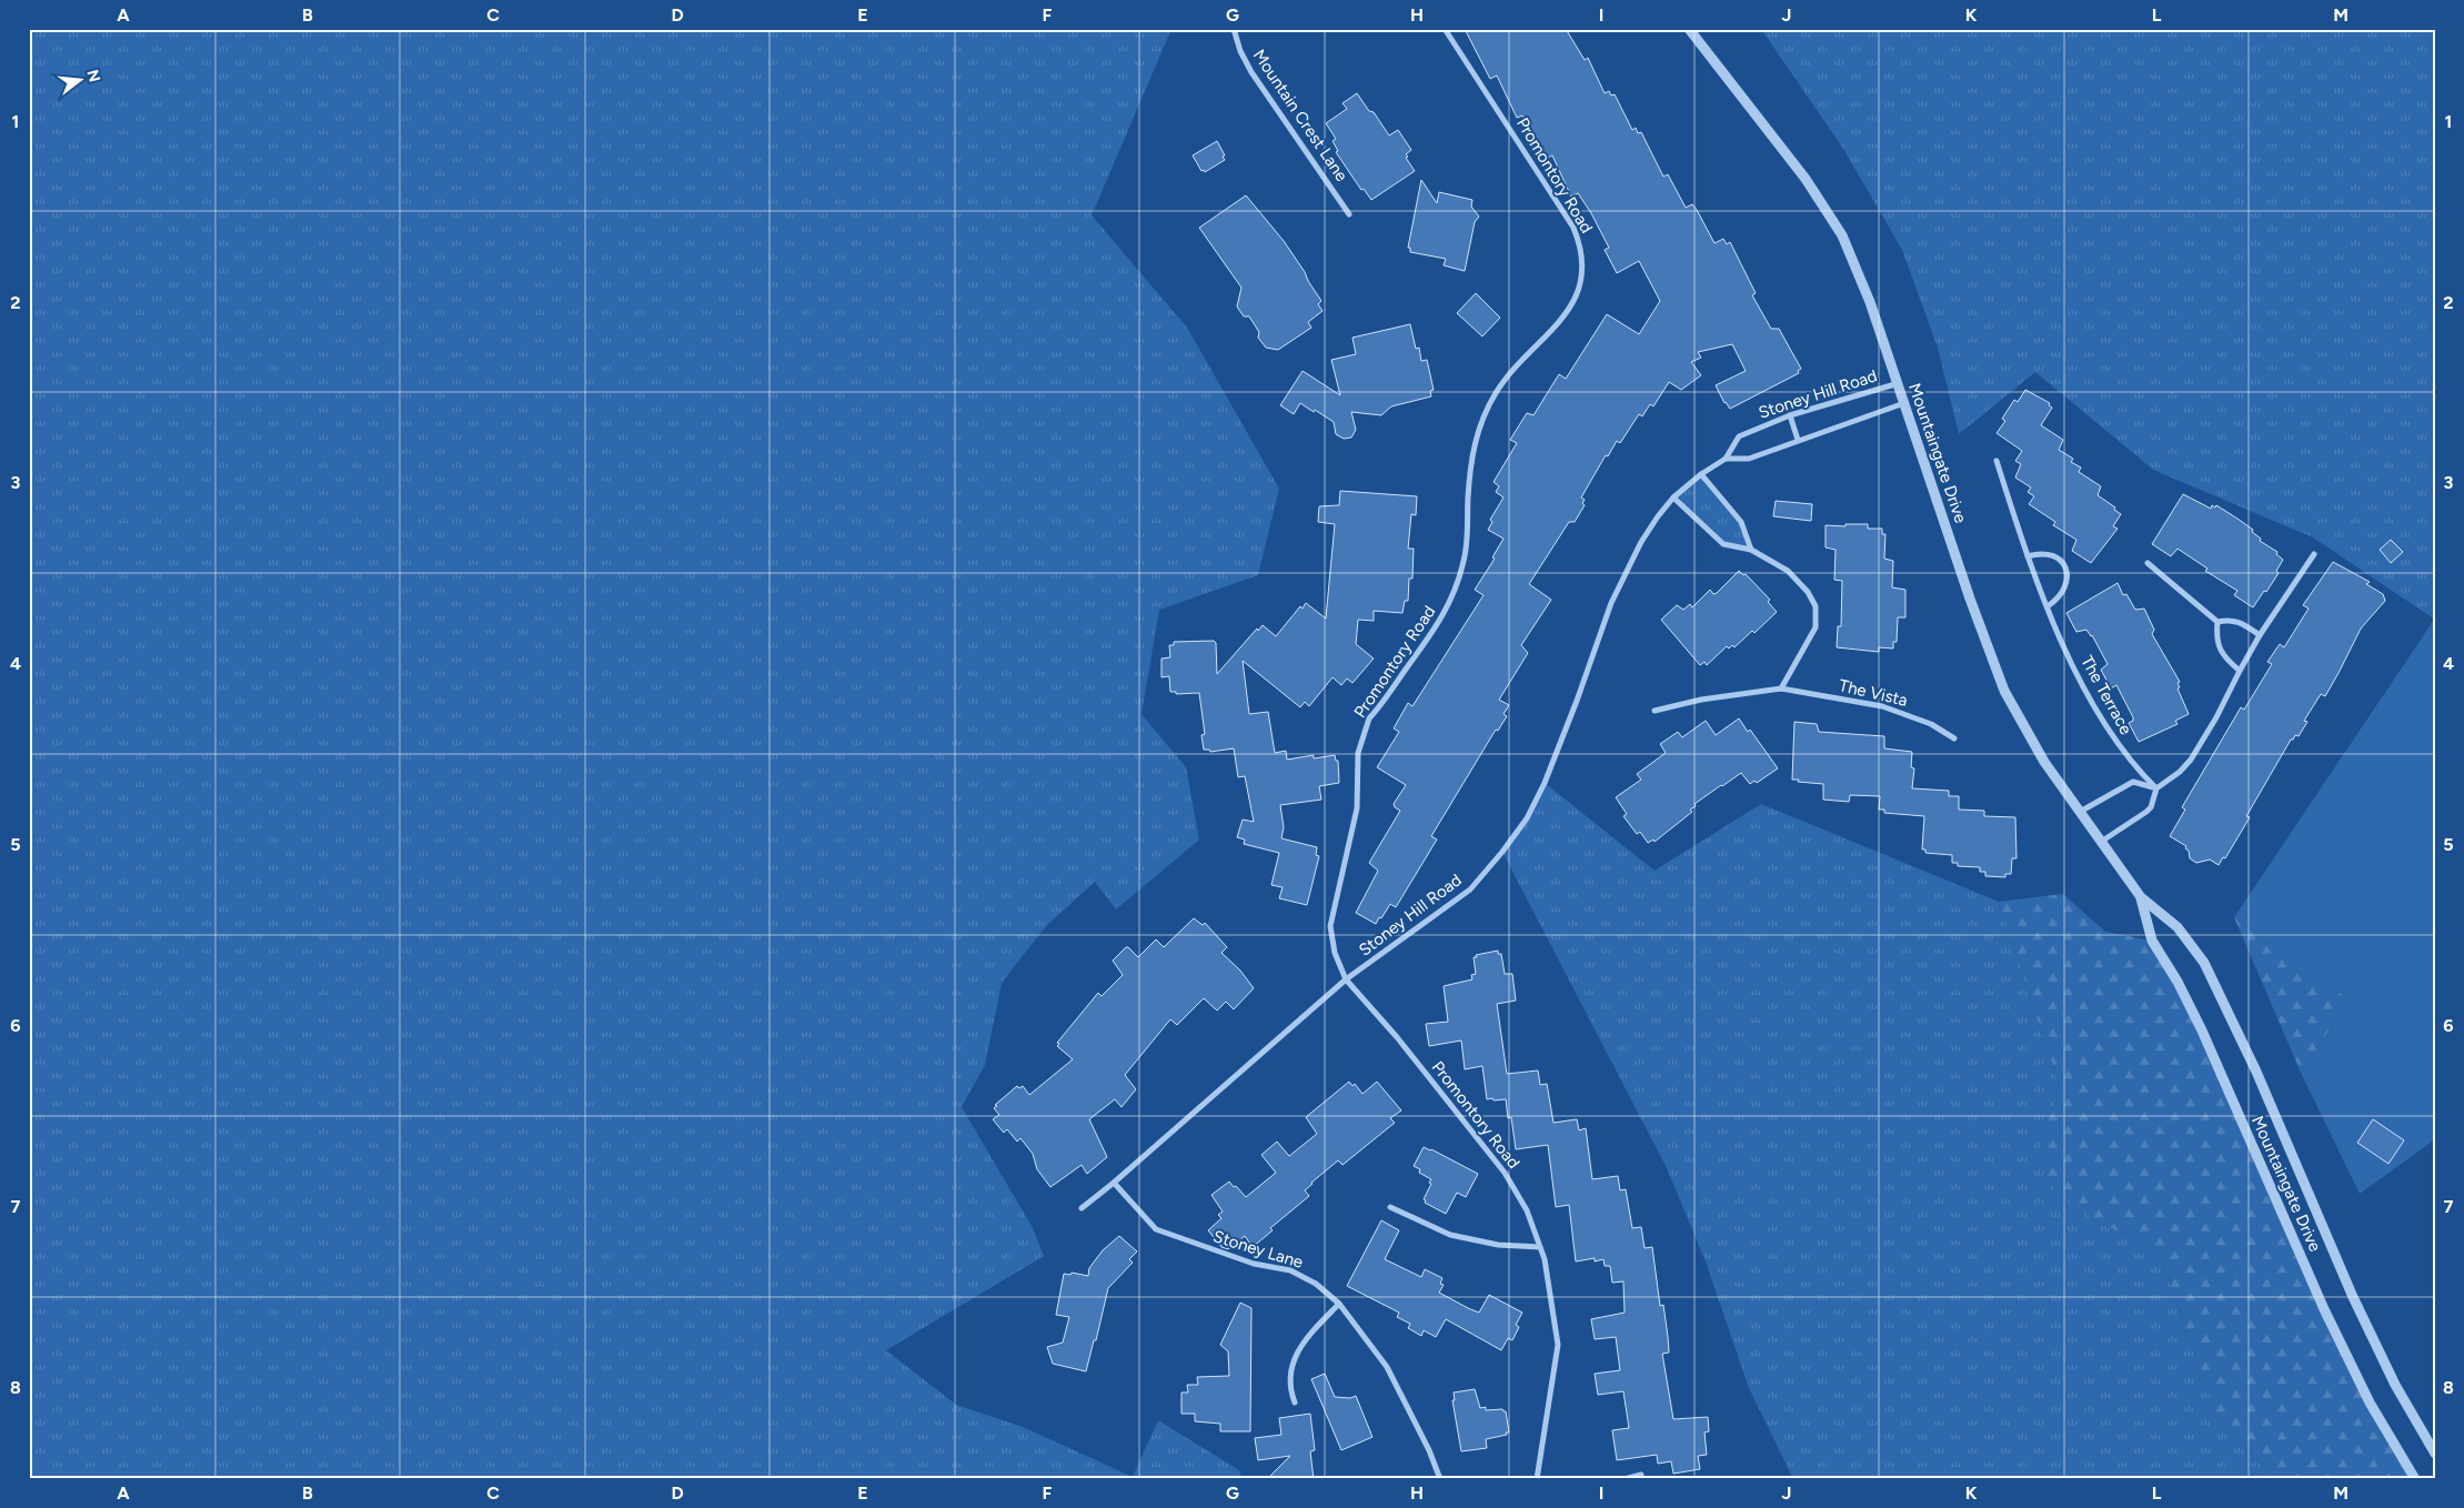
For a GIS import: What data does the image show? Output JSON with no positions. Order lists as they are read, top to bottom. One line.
{"streets":{"street":["Mountain Crest Lane","Promontory Road","Stoney Hill Road","Mountaingate Drive","The Vista","The Terrace","Stoney Lane"]},"crossings":[["Promontory Road","Stoney Hill Road"],["Stoney Hill Road","Mountaingate Drive"],["Stoney Hill Road","Stoney Lane"]],"north":"right","grid":{"columns":["A","B","C","D","E","F","G","H","I","J","K","L","M"],"rows":["1","2","3","4","5","6","7","8"]}}
